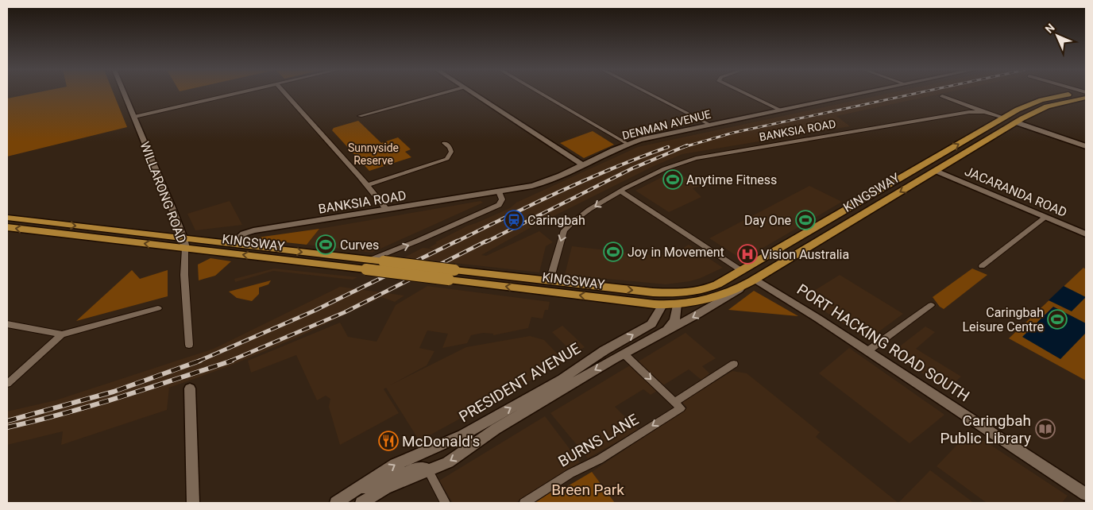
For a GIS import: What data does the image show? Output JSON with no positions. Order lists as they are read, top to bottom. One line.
{"streets":{"main road":["KINGSWAY","PORT HACKING ROAD SOUTH"],"street":["DENMAN AVENUE","BANKSIA ROAD","JACARANDA ROAD","WILLARONG ROAD","PRESIDENT AVENUE","BURNS LANE"]},"crossings":[["DENMAN AVENUE","BANKSIA ROAD"],["BANKSIA ROAD","KINGSWAY"],["JACARANDA ROAD","KINGSWAY"],["WILLARONG ROAD","KINGSWAY"],["KINGSWAY","PORT HACKING ROAD SOUTH"],["KINGSWAY","PRESIDENT AVENUE"],["PORT HACKING ROAD SOUTH","PRESIDENT AVENUE"]],"parks":["Sunnyside Reserve","Breen Park"],"places":{"sports":["Anytime Fitness","Day One","Curves","Joy in Movement","Caringbah Leisure Centre"],"station":["Caringbah"],"hospital":["Vision Australia"],"library":["Caringbah Public Library"],"restaurant":["McDonald's"]},"north":"top left"}
